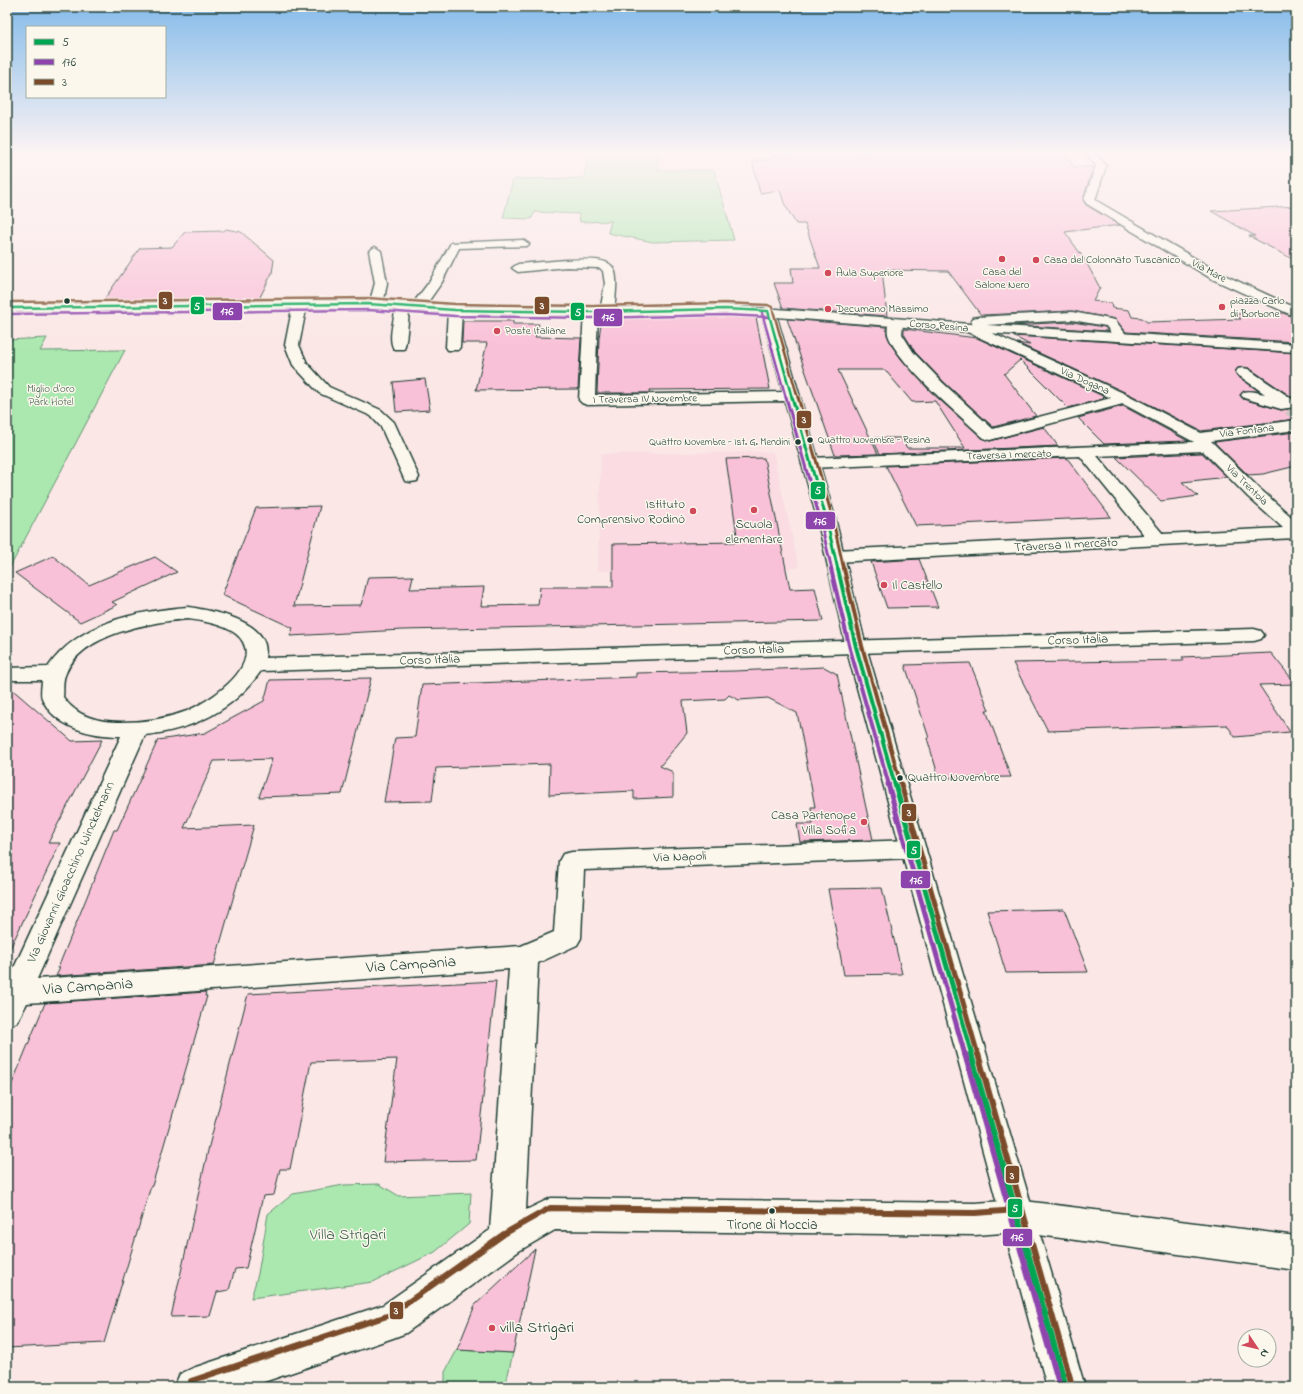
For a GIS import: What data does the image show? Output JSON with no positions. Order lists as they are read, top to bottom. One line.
{"streets":{"street":["Via Mare","Corso Resina","Via Dogana","I Traversa IV Novembre","Via Fontana","Traversa I mercato","Via Trentola","Traversa II mercato","Corso Italia","Via Napoli","Via Giovanni Gioacchino Winckelmann","Via Campania"]},"crossings":[["Corso Resina","Via Dogana"],["Corso Resina","I Traversa IV Novembre"],["Via Dogana","Via Fontana"],["Via Dogana","Traversa I mercato"],["Via Dogana","Via Trentola"],["Via Fontana","Traversa I mercato"],["Via Fontana","Via Trentola"],["Traversa I mercato","Via Trentola"],["Via Napoli","Via Campania"],["Via Giovanni Gioacchino Winckelmann","Via Campania"]],"parks":["Miglio d'oro Park Hotel","Villa Strigari"],"places":["Casa del Salone Nero","Casa del Colonnato Tuscanico","Aula Superiore","piazza Carlo di Borbone","Decumano Massimo","Poste Italiane","Quattro Novembre - Resina","Quattro Novembre - Ist. G. Mendini","Scuola elementare","Istituto Comprensivo Rodinò","Il Castello","Quattro Novembre","Casa Partenope Villa Sofia","Tirone di Moccia","villa Strigari"],"lines":["transit line 3","transit line 5","transit line 176"],"legend":["5","176","3"],"north":"bottom right"}
